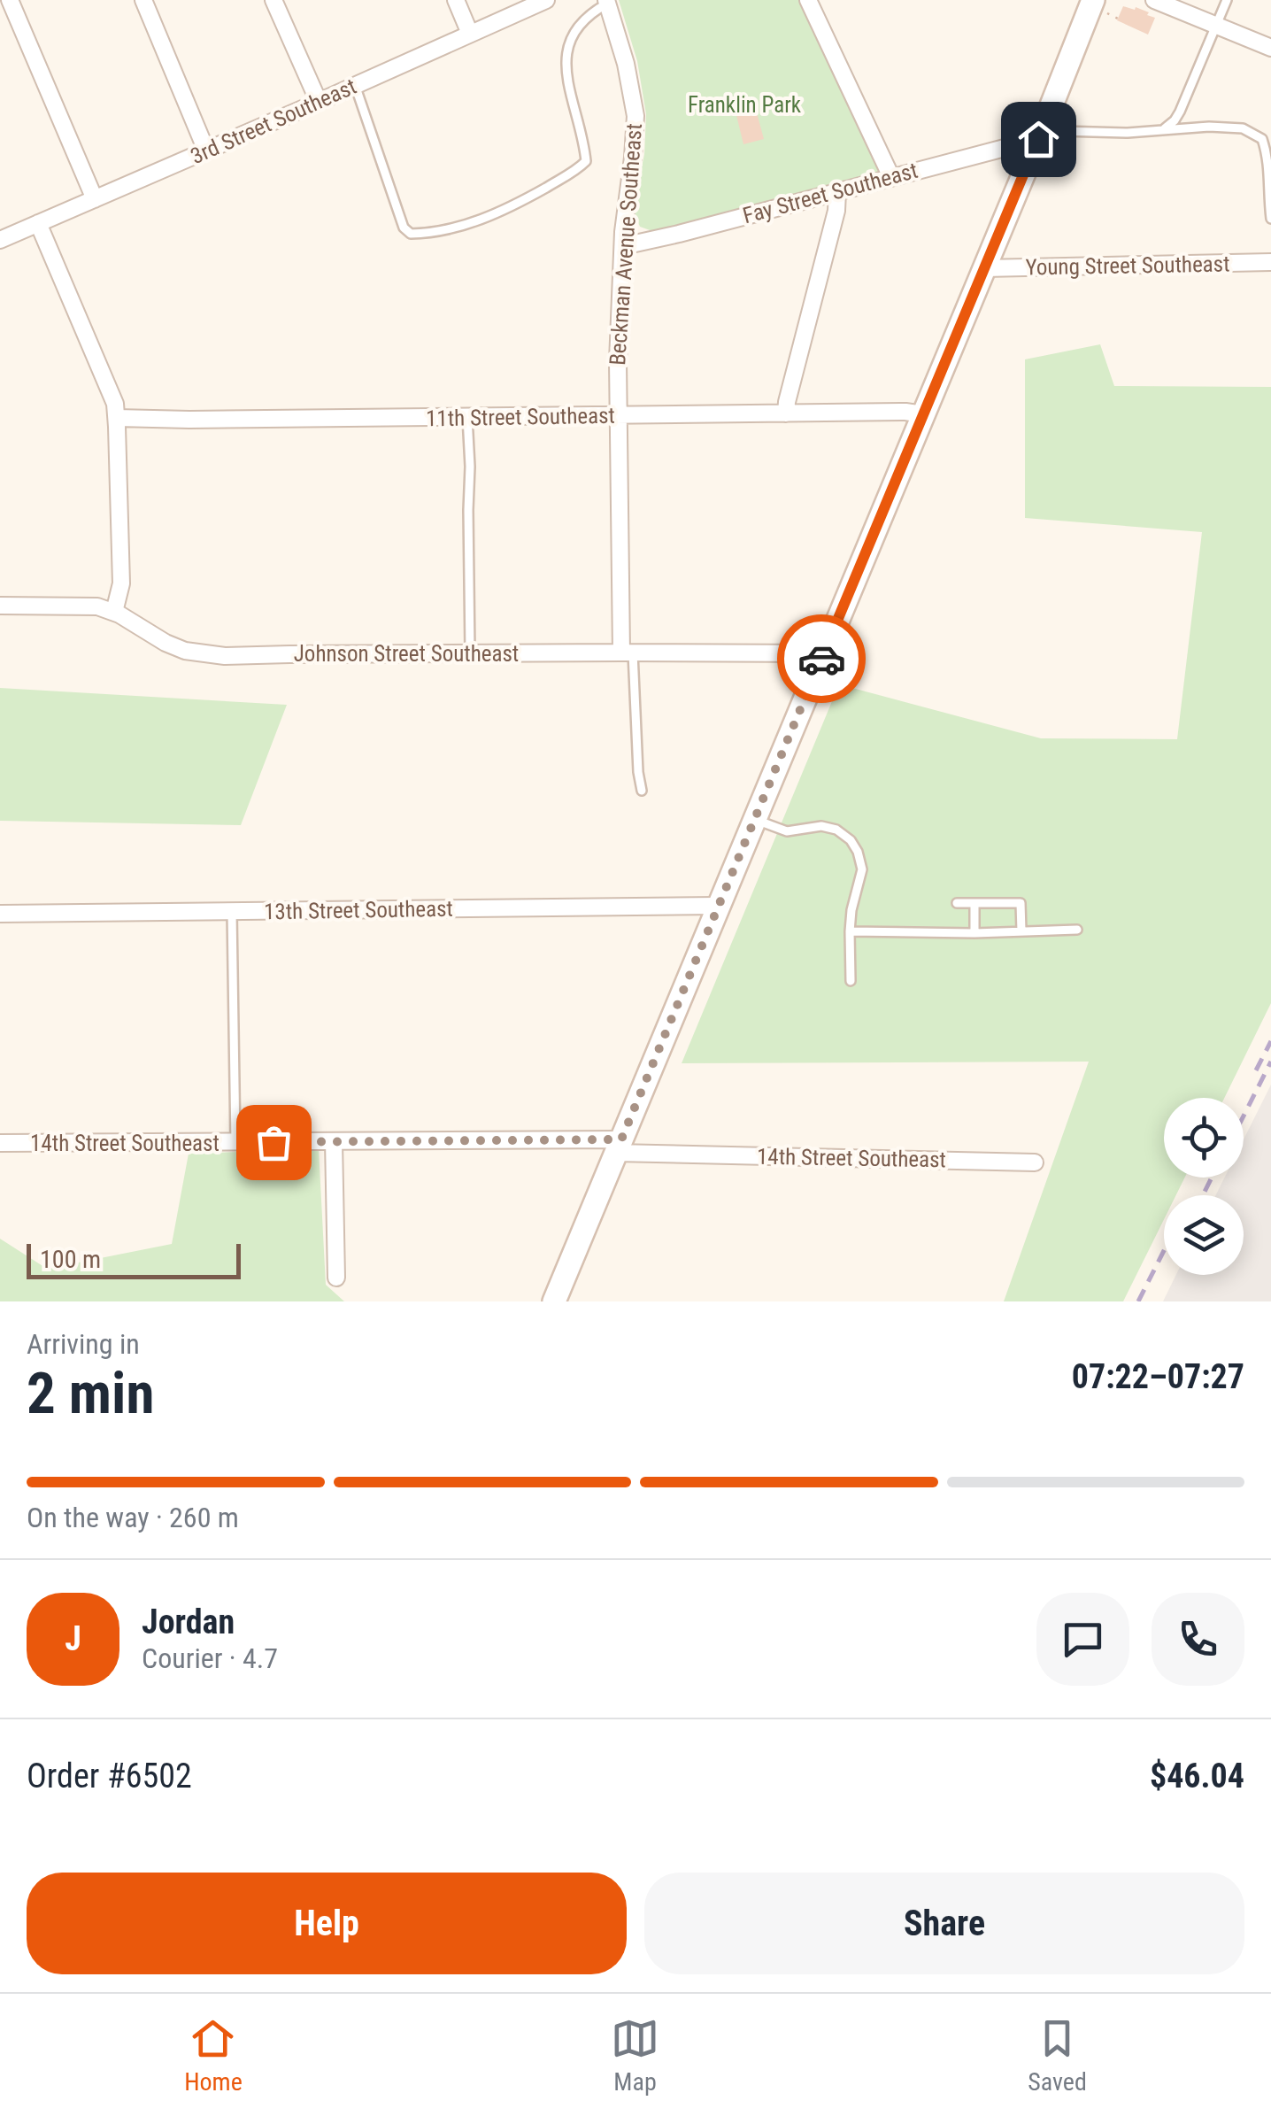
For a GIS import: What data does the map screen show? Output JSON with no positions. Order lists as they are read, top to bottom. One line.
{"streets":{"street":["3rd Street Southeast","Fay Street Southeast","Beckman Avenue Southeast","Young Street Southeast","11th Street Southeast","Johnson Street Southeast","13th Street Southeast","14th Street Southeast"]},"crossings":[["Fay Street Southeast","Beckman Avenue Southeast"],["Beckman Avenue Southeast","11th Street Southeast"],["Beckman Avenue Southeast","Johnson Street Southeast"]],"parks":["Franklin Park"],"scale_bar":"100 m","page":{"scale":"100 m","heading":["2 min","Arriving in","07:22–07:27"],"panel":["Jordan","Courier · 4.7","Order #6502","$46.04"],"bar":"On the way · 260 m","round":"J","buttons":["Help","Share"],"tabs":["Home","Map","Saved"]}}
